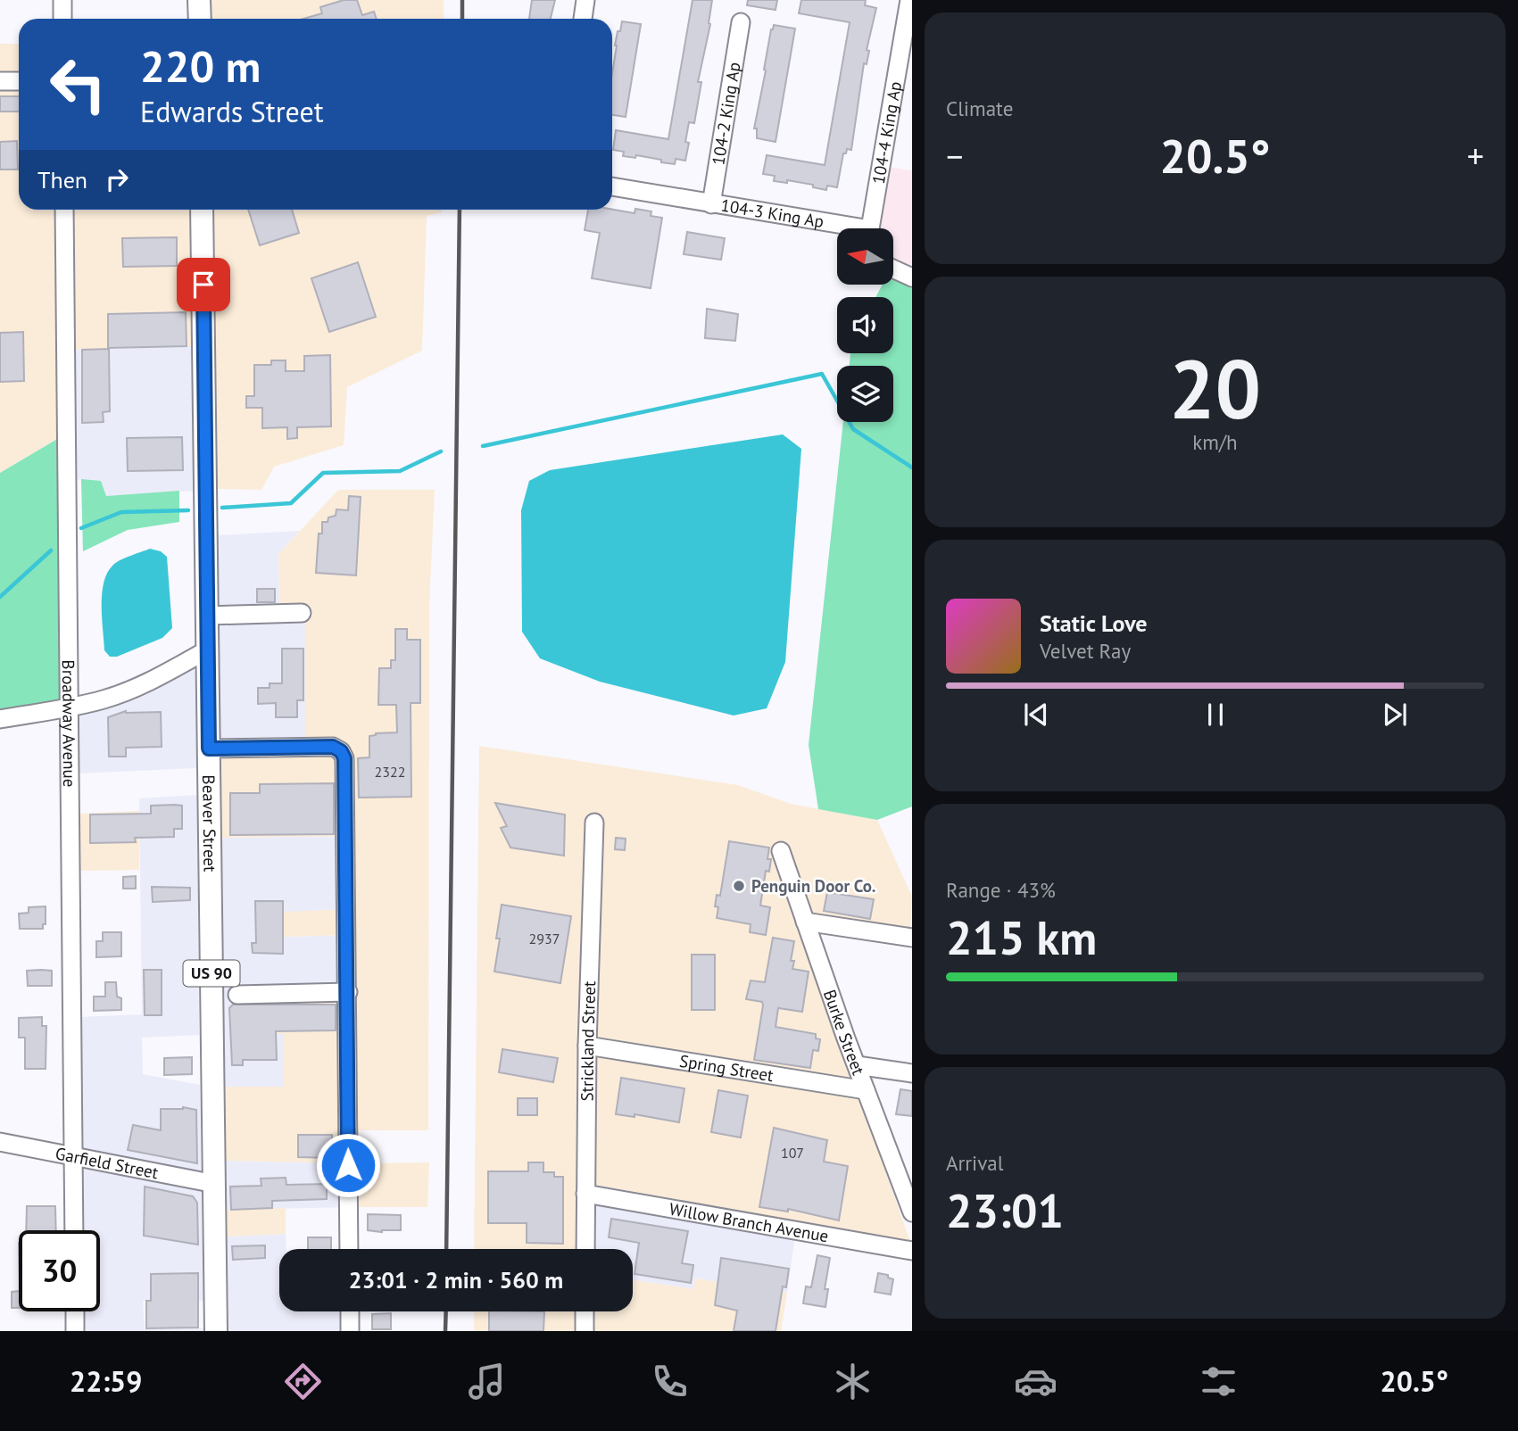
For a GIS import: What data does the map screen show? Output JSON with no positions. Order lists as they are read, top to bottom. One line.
{"streets":{"main road":["Beaver Street","US 90"],"street":["104-2 King Ap","104-4 King Ap","104-3 King Ap","Broadway Avenue","Burke Street","Strickland Street","Spring Street","Garfield Street","Willow Branch Avenue"]},"crossings":[["104-2 King Ap","104-3 King Ap"],["Broadway Avenue","Garfield Street"],["Beaver Street","Garfield Street"],["Burke Street","Spring Street"],["Strickland Street","Spring Street"],["Strickland Street","Willow Branch Avenue"]],"places":["Penguin Door Co."],"house_numbers":["2322","2937","107"],"north":"left","page":{"tile":["Climate",["20","km/h"],["Range · 43%","215 km"],["Arrival","23:01"]],"turn":["220 m","Edwards Street"],"heat":["−","20.5°","+"],"then":"Then","song":["Static Love","Velvet Ray"],"limit":"30","trip":"23:01 · 2 min · 560 m","tabs":["22:59","20.5°"]}}
